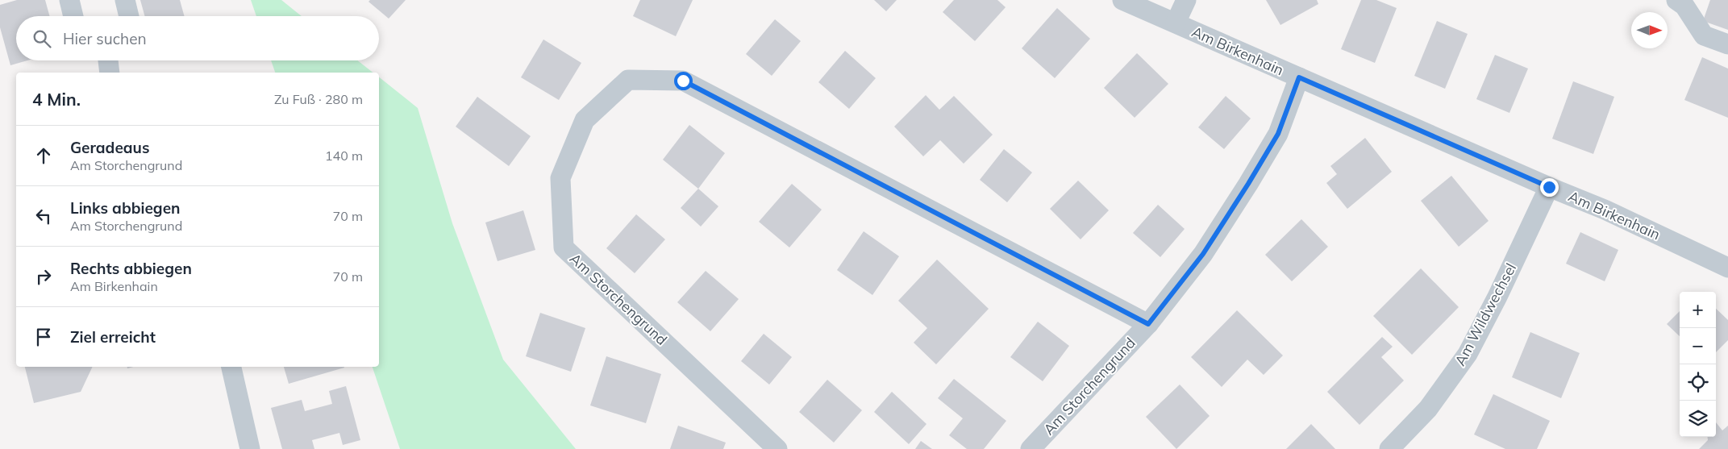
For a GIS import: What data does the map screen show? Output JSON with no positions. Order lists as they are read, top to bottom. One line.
{"streets":{"street":["Am Birkenhain","Am Storchengrund","Am Wildwechsel"]},"crossings":[["Am Birkenhain","Am Storchengrund"],["Am Birkenhain","Am Wildwechsel"]],"north":"right","page":{"search":"Hier suchen","heading":["4 Min.","Zu Fuß · 280 m"],"list":[["Geradeaus","Am Storchengrund","140 m"],["Links abbiegen","Am Storchengrund","70 m"],["Rechts abbiegen","Am Birkenhain","70 m"],"Ziel erreicht"],"map_buttons":["+","−"]}}
